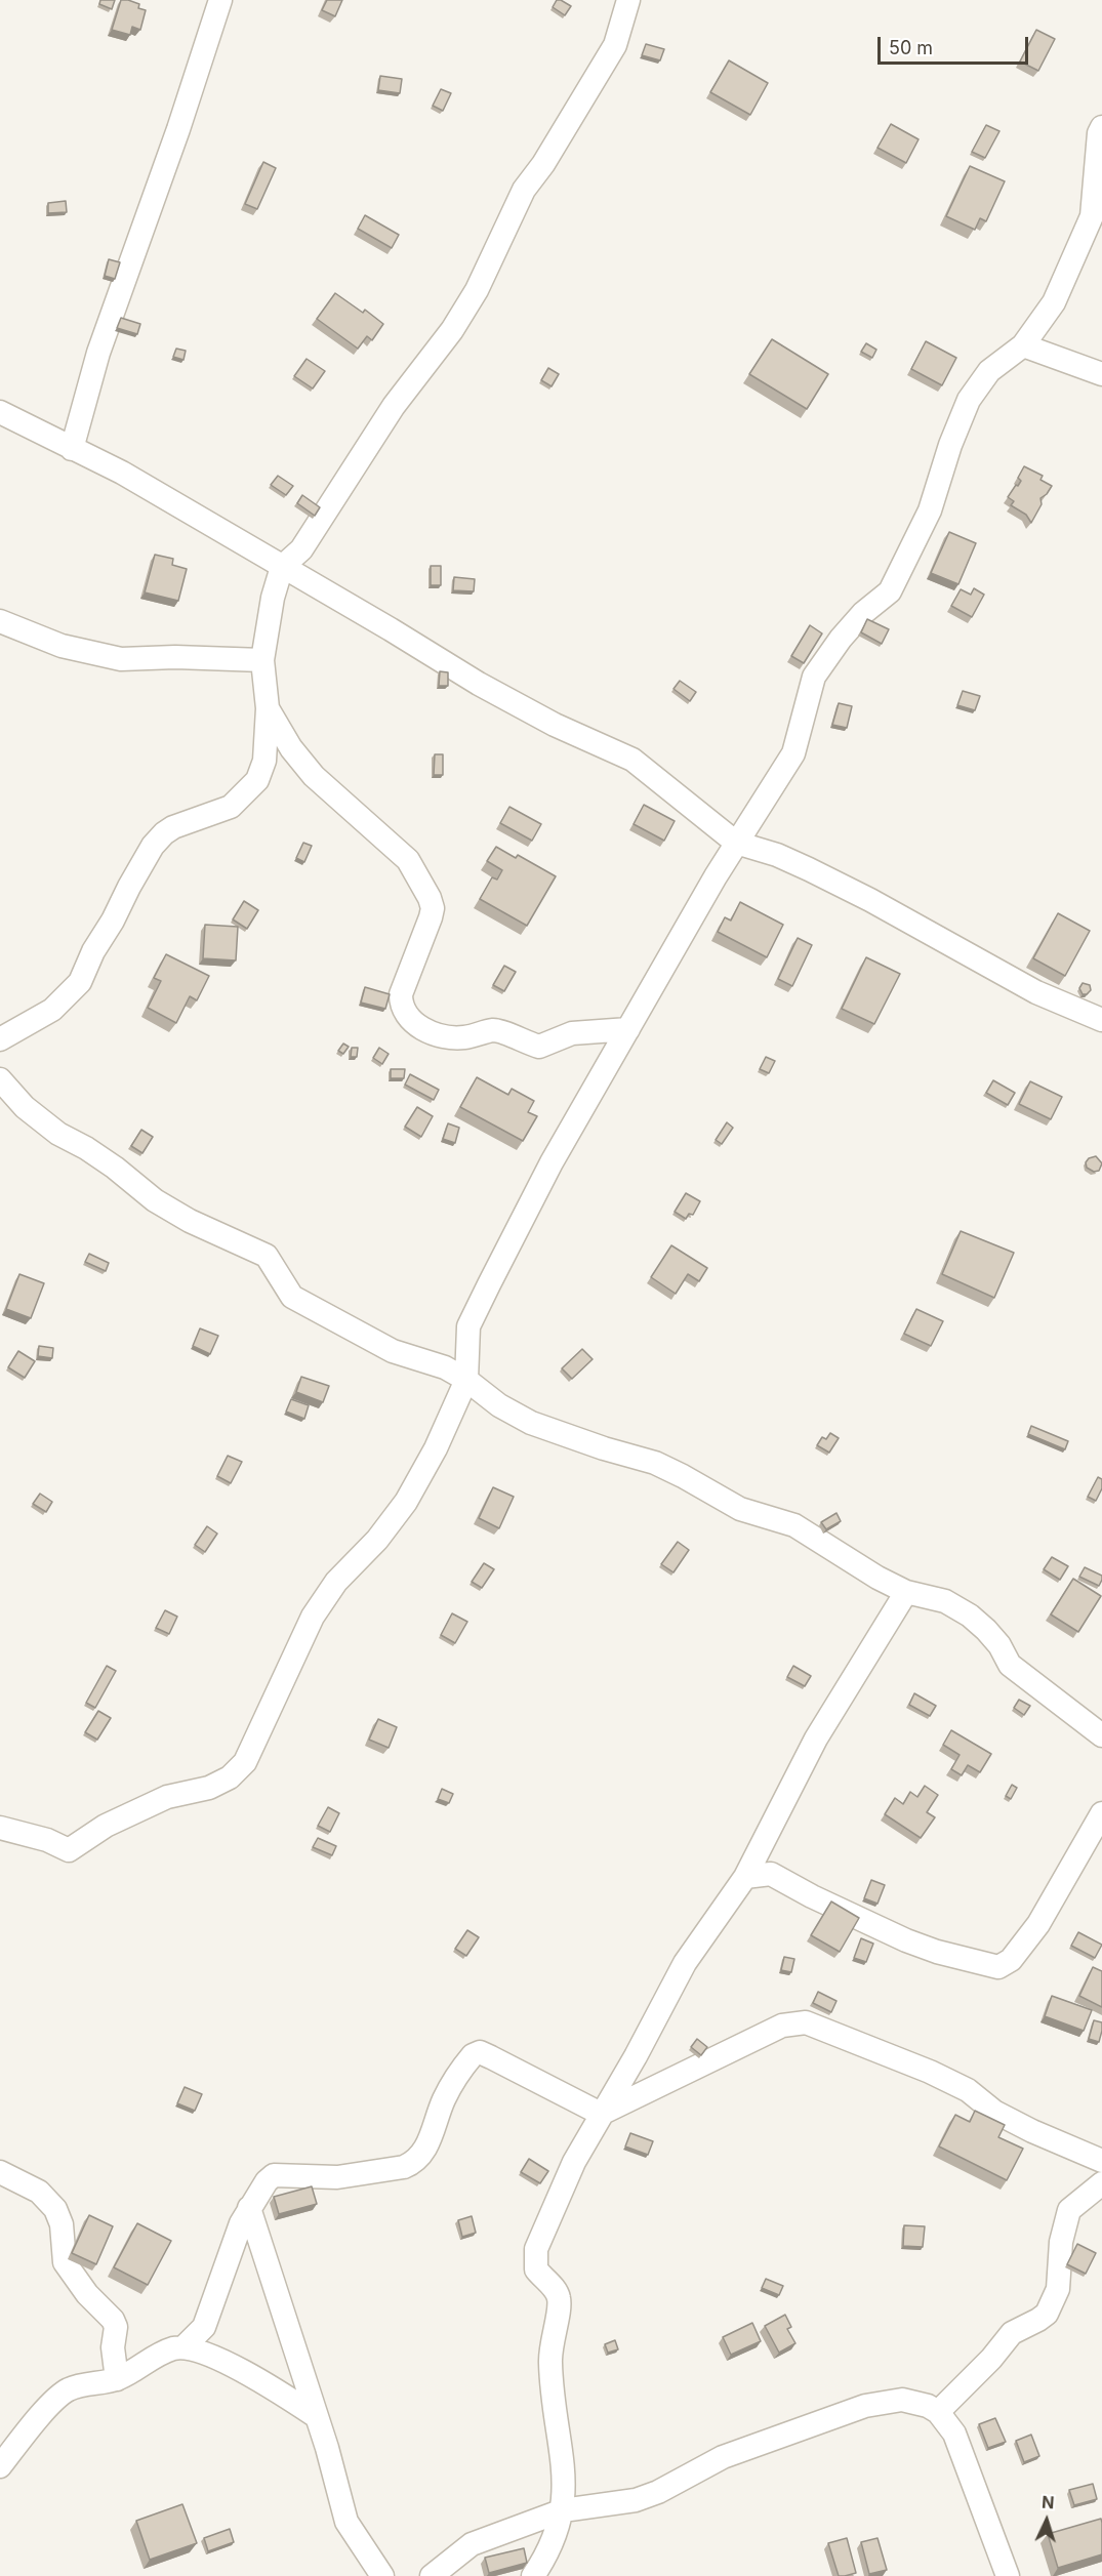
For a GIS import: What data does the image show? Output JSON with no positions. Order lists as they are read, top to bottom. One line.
{"scale_bar":"50 m","north":"top"}
